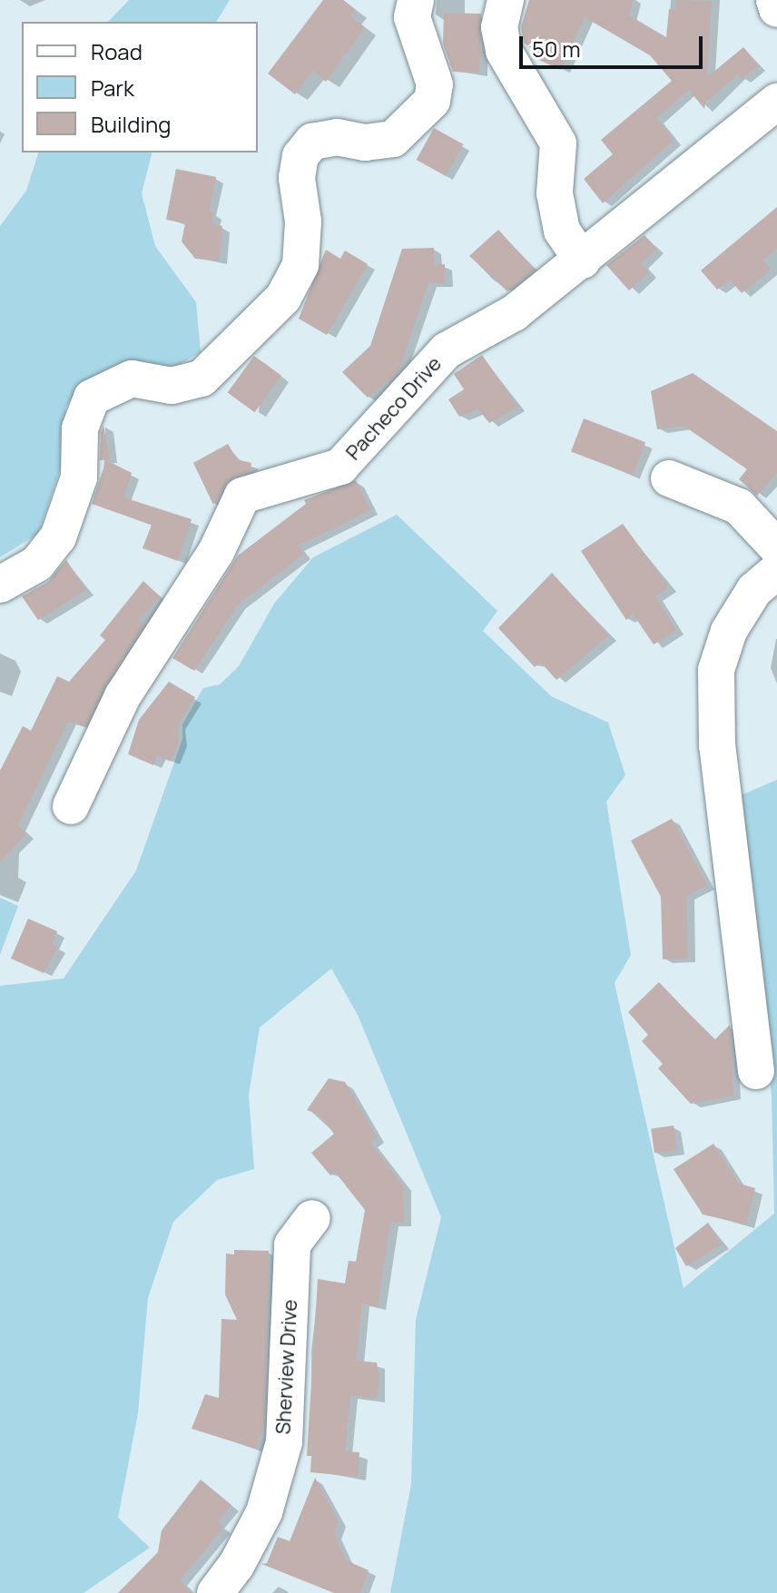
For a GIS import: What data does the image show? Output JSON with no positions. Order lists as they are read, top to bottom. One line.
{"streets":{"street":["Pacheco Drive","Sherview Drive"]},"legend":["Road","Park","Building"],"scale_bar":"50 m"}
